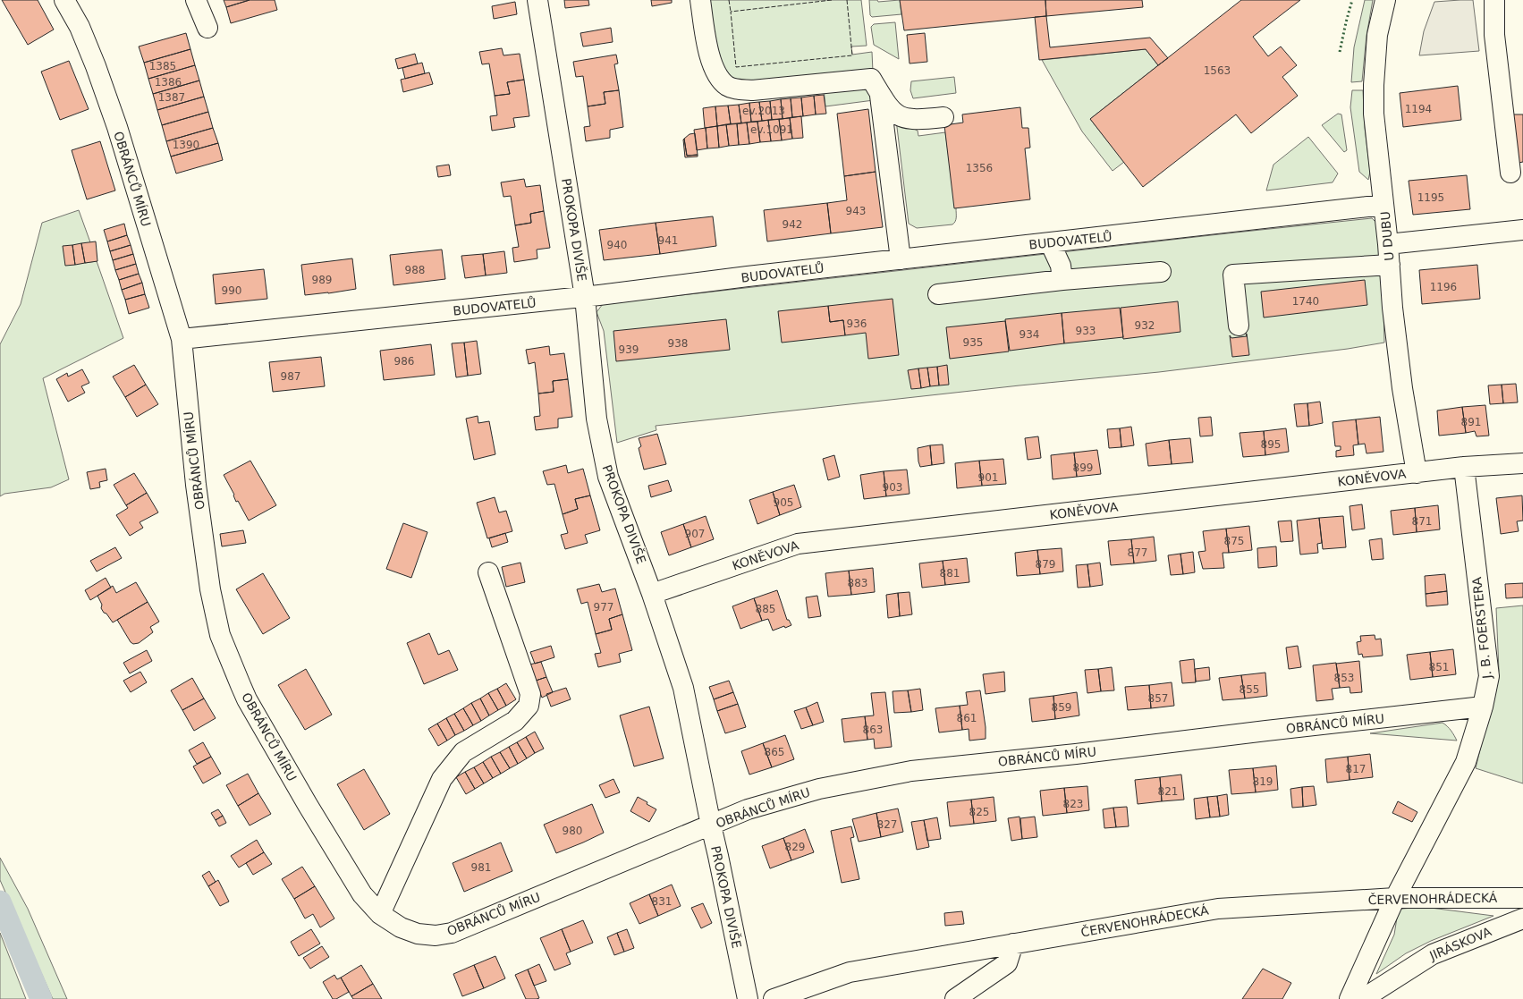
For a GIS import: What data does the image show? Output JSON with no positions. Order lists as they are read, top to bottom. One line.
{"streets":{"street":["OBRÁNCŮ MÍRU","PROKOPA DIVIŠE","U DUBU","BUDOVATELŮ","KONĚVOVA","J. B. FOERSTERA","ČERVENOHRÁDECKÁ","JIRÁSKOVA"]},"crossings":[["OBRÁNCŮ MÍRU","PROKOPA DIVIŠE"],["OBRÁNCŮ MÍRU","BUDOVATELŮ"],["OBRÁNCŮ MÍRU","J. B. FOERSTERA"],["PROKOPA DIVIŠE","BUDOVATELŮ"],["PROKOPA DIVIŠE","KONĚVOVA"],["U DUBU","BUDOVATELŮ"],["U DUBU","KONĚVOVA"],["KONĚVOVA","J. B. FOERSTERA"],["J. B. FOERSTERA","ČERVENOHRÁDECKÁ"]],"house_numbers":["1385","1563","1386","1387","1194","ev.2013","ev.1091","1390","1356","1195","943","942","941","940","988","989","1196","990","1740","936","932","933","934","935","938","939","986","987","891","895","899","901","903","905","871","907","875","877","879","881","883","977","885","851","853","855","857","859","861","863","865","817","819","821","823","825","827","980","829","981","831"]}
